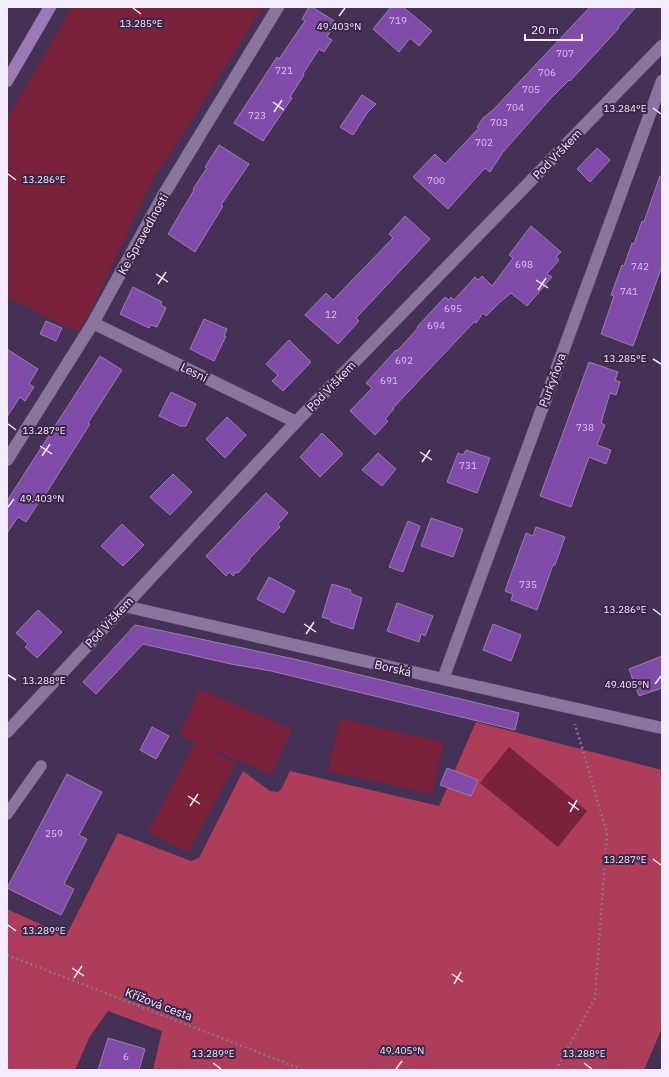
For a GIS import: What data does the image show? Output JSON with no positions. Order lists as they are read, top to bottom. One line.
{"streets":{"street":["Pod Vrškem","Ke Spravedlnosti","Lesní","Purkyňova","Borská"],"path":["Křížová cesta"]},"crossings":[["Pod Vrškem","Lesní"],["Pod Vrškem","Borská"],["Ke Spravedlnosti","Lesní"],["Purkyňova","Borská"]],"house_numbers":["719","707","721","706","705","704","723","703","702","700","698","742","741","695","12","694","692","691","738","731","735","259","6"],"scale_bar":"20 m","coordinates":["13.285°E","49.403°N","13.284°E","13.286°E","13.287°E","13.288°E","49.405°N","13.289°E"]}
